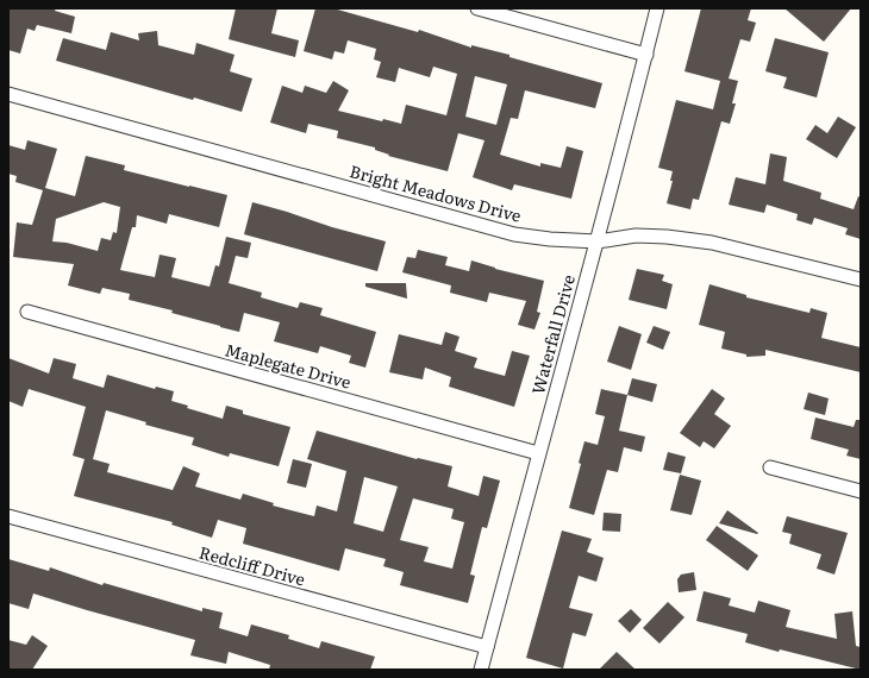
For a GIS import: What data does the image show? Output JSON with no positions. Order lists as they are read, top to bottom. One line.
{"streets":{"street":["Bright Meadows Drive","Waterfall Drive","Maplegate Drive","Redcliff Drive"]},"crossings":[["Bright Meadows Drive","Waterfall Drive"],["Waterfall Drive","Maplegate Drive"],["Waterfall Drive","Redcliff Drive"]]}
